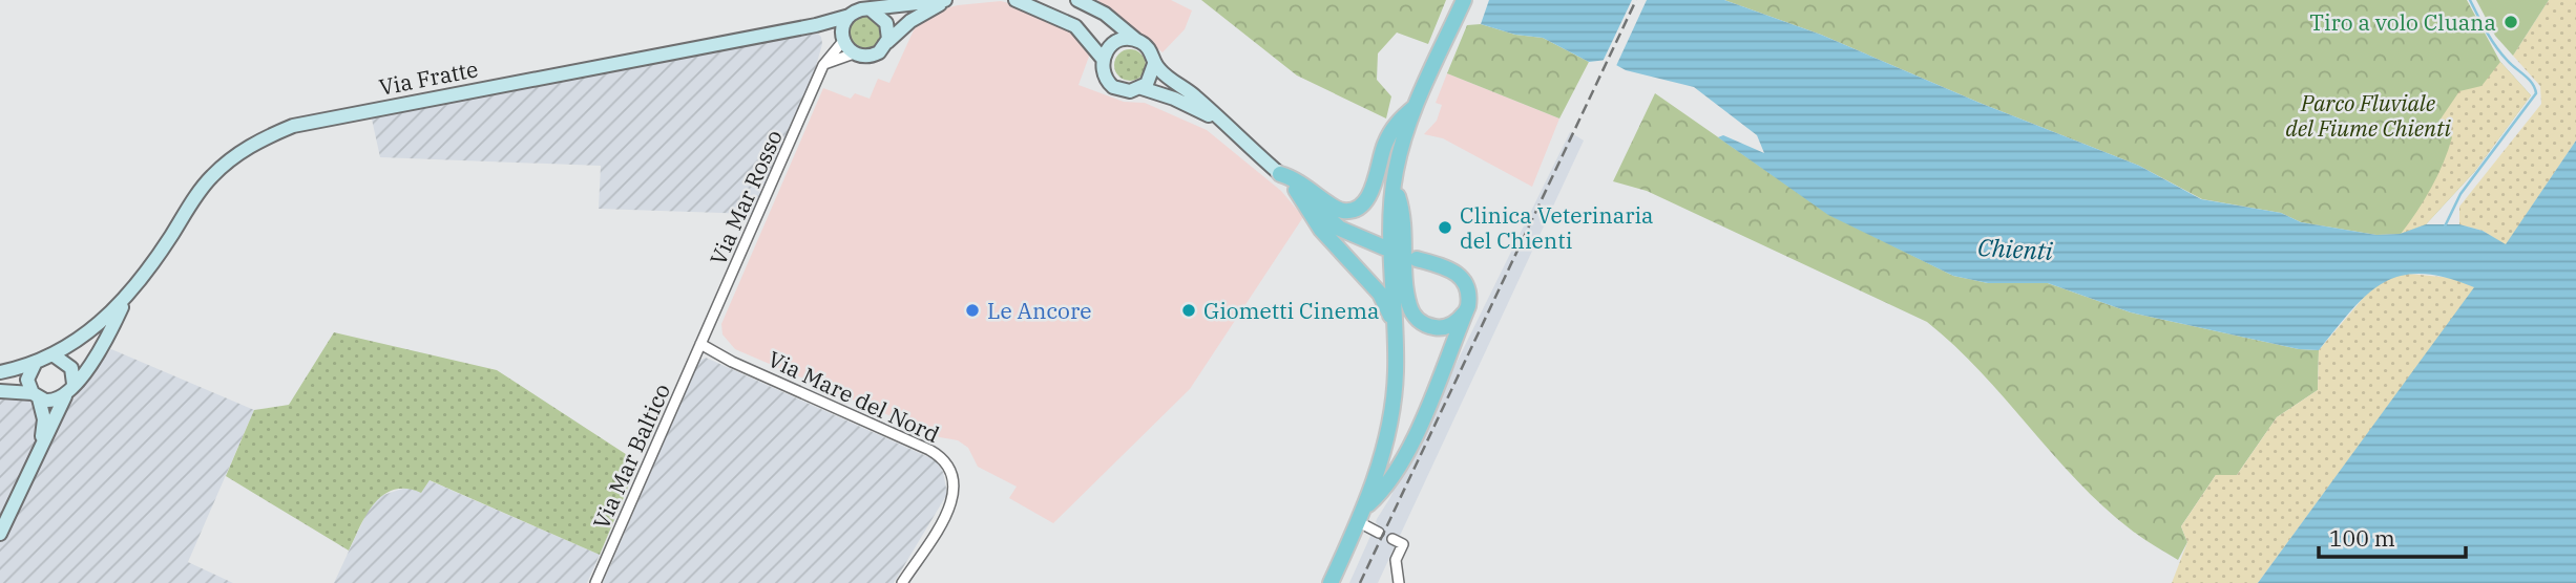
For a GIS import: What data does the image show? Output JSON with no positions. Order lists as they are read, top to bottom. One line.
{"streets":{"main road":["Via Fratte"],"street":["Via Mar Rosso","Via Mare del Nord","Via Mar Baltico"]},"crossings":[["Via Fratte","Via Mar Rosso"],["Via Mar Rosso","Via Mare del Nord"],["Via Mar Rosso","Via Mar Baltico"],["Via Mare del Nord","Via Mar Baltico"]],"water":["Chienti"],"parks":["Parco Fluviale del Fiume Chienti"],"places":["Tiro a volo Cluana","Clinica Veterinaria del Chienti","Le Ancore","Giometti Cinema"],"scale_bar":"100 m"}
